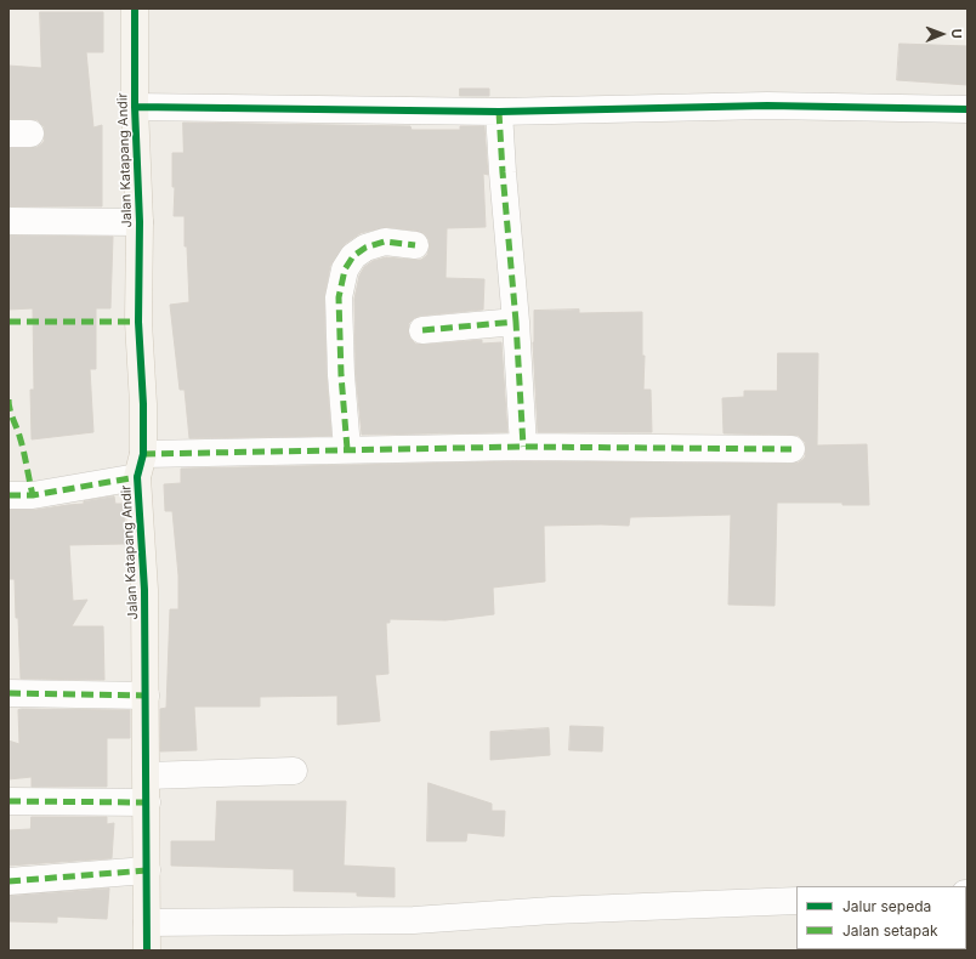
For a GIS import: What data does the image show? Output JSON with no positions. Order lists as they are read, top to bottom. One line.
{"streets":{"street":["Jalan Katapang Andir"]},"legend":["Jalur sepeda","Jalan setapak"],"north":"right"}
